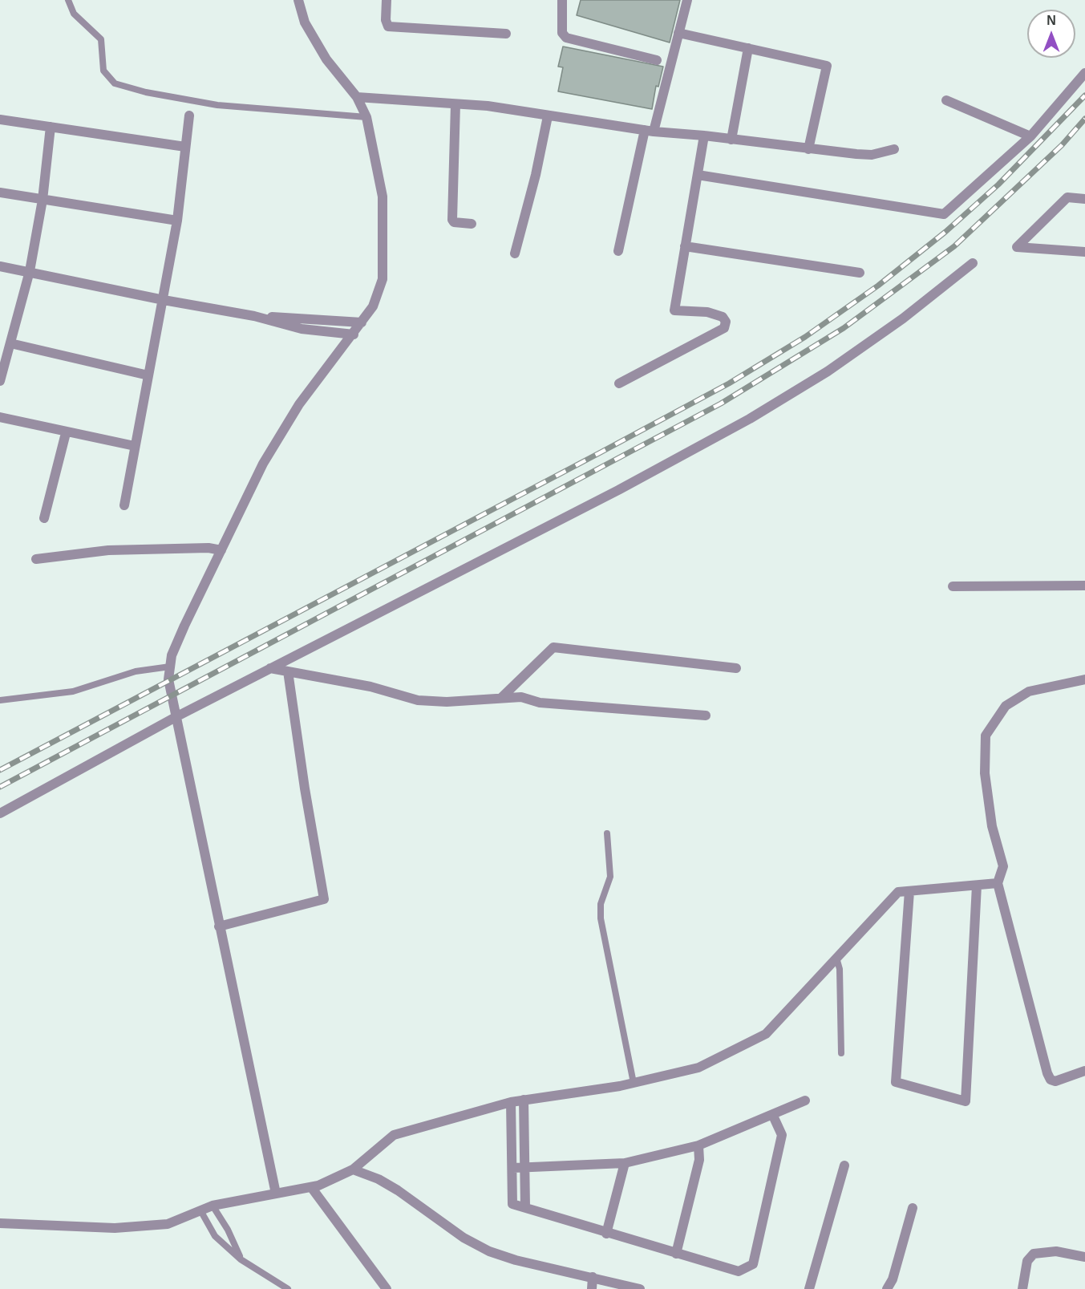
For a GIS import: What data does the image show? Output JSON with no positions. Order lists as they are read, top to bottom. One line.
{"north":"top"}
